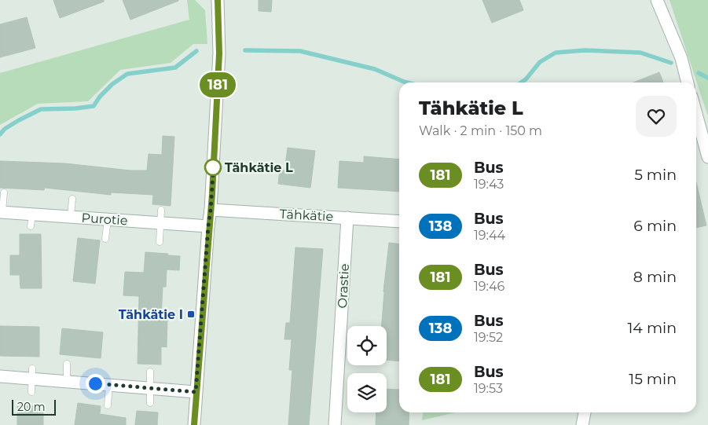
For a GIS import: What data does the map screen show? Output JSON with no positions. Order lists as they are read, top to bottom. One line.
{"streets":{"street":["Tähkätie","Purotie","Orastie"]},"crossings":[["Tähkätie","Orastie"]],"places":{"other":["Tähkätie L"],"transit":["Tähkätie I"]},"lines":["bus line 181"],"scale_bar":"20 m","page":{"on_map":"181","heading":["Tähkätie L","Walk · 2 min · 150 m"],"list":[{"mark":"181","name":"Bus","note":"19:43","value":"5 min"},{"mark":"138","name":"Bus","note":"19:44","value":"6 min"},{"mark":"181","name":"Bus","note":"19:46","value":"8 min"},{"mark":"138","name":"Bus","note":"19:52","value":"14 min"},{"mark":"181","name":"Bus","note":"19:53","value":"15 min"}],"scale":"20 m"}}
